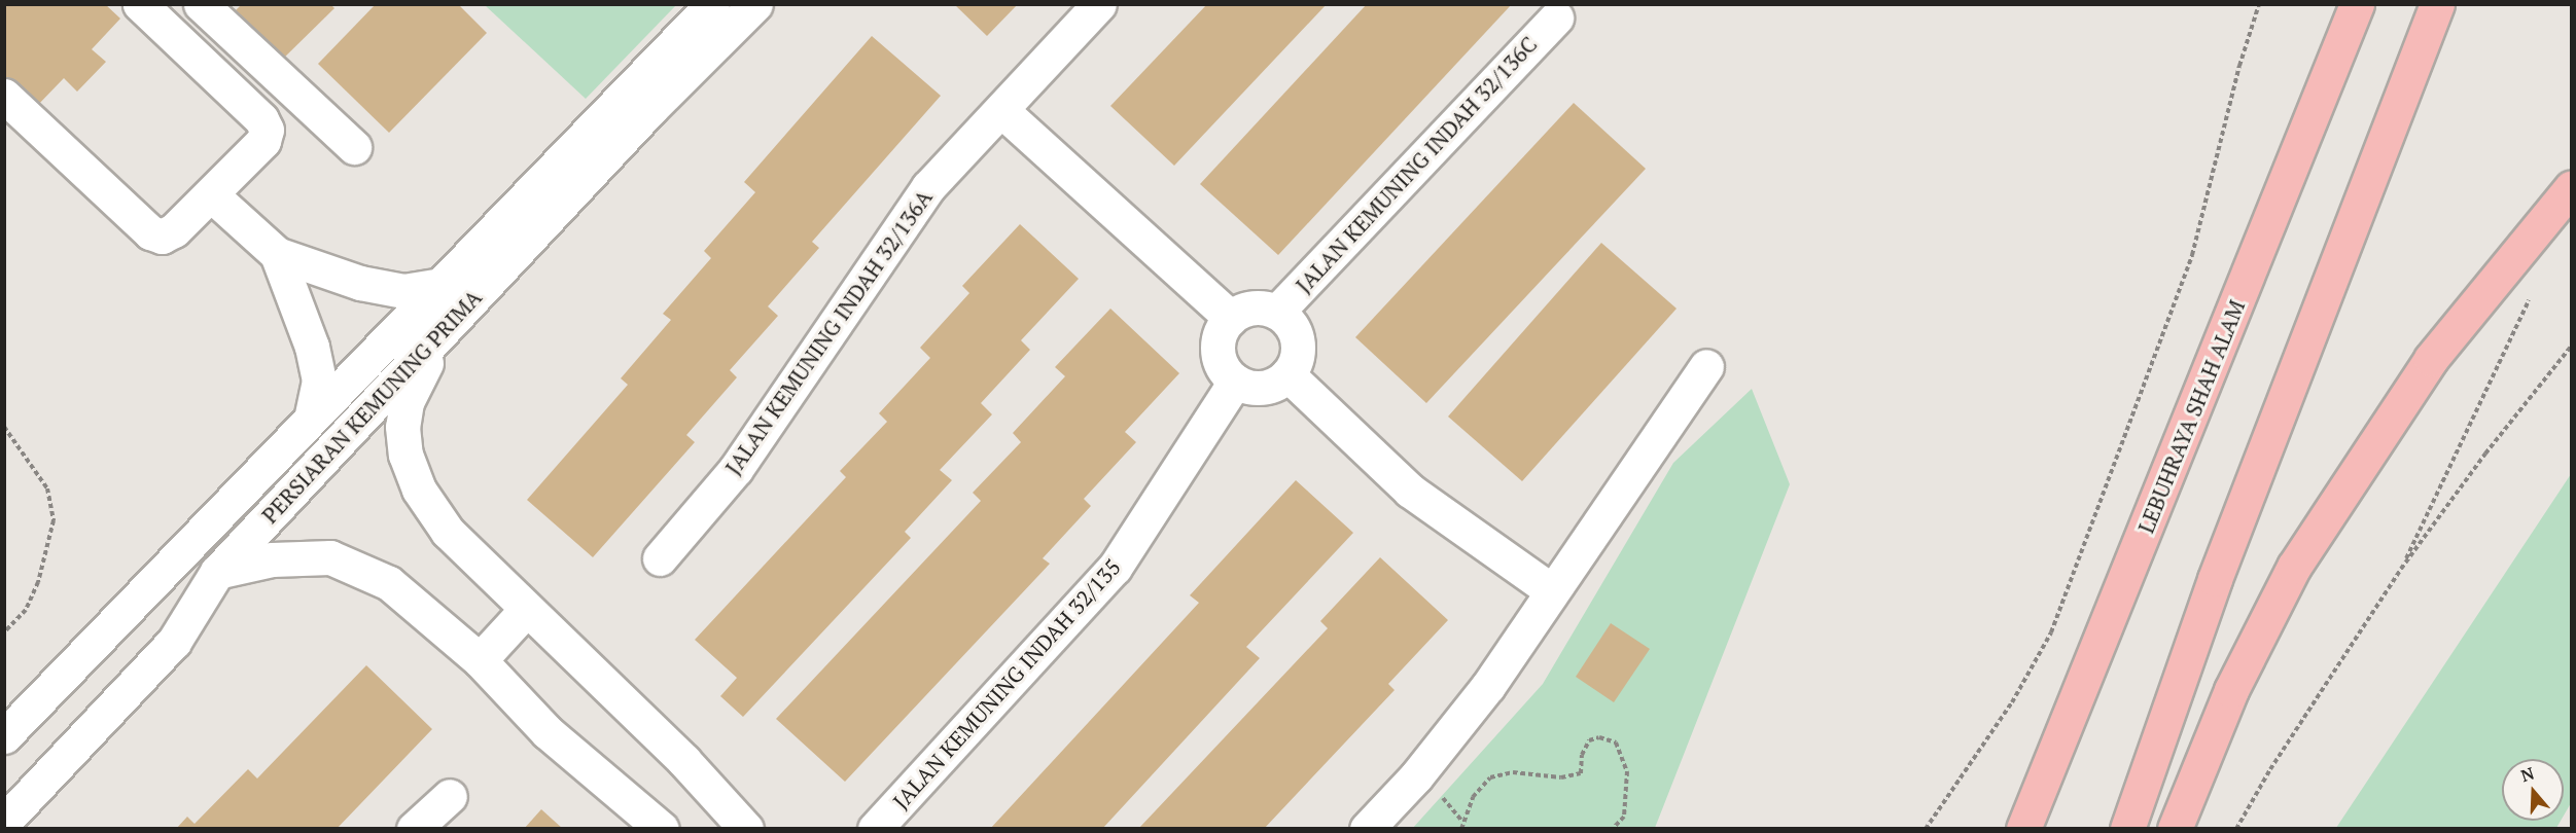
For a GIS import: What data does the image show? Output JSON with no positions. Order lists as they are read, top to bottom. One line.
{"streets":{"highway":["LEBUHRAYA SHAH ALAM"],"street":["JALAN KEMUNING INDAH 32/136C","JALAN KEMUNING INDAH 32/136A","PERSIARAN KEMUNING PRIMA","JALAN KEMUNING INDAH 32/135"]},"crossings":[["JALAN KEMUNING INDAH 32/136C","JALAN KEMUNING INDAH 32/135"]],"north":"top"}
